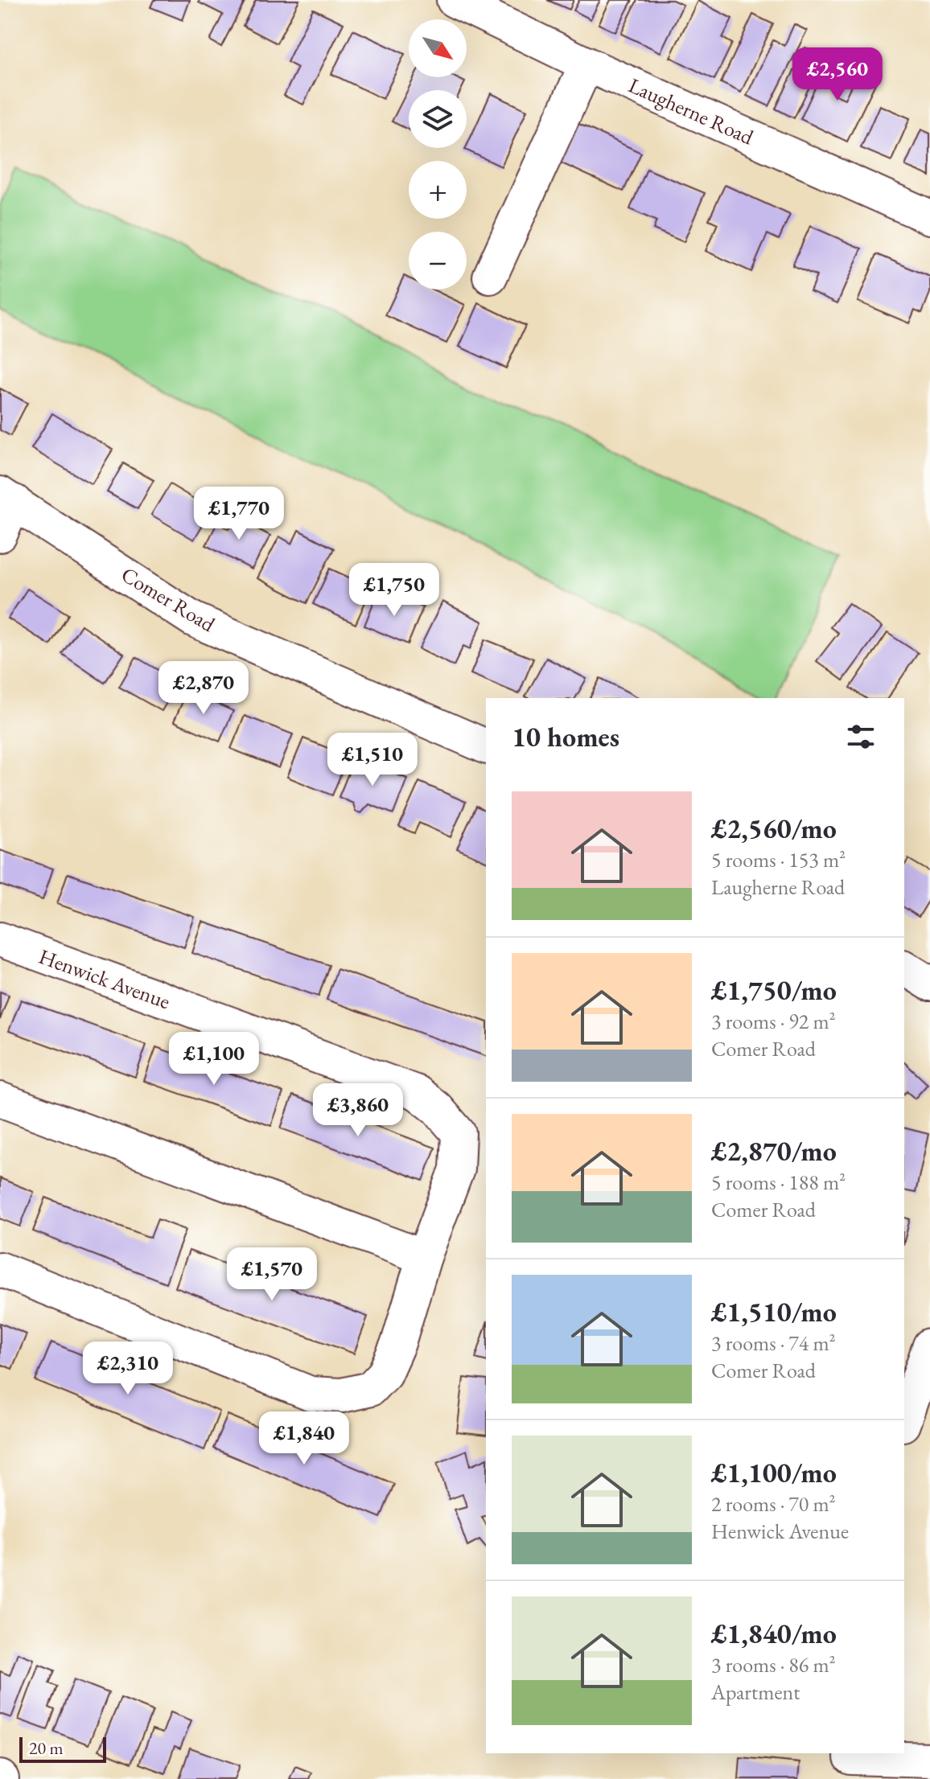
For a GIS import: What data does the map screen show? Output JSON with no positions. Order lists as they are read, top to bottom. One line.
{"streets":{"street":["Laugherne Road","Comer Road","Henwick Avenue"]},"scale_bar":"20 m","north":"bottom right","page":{"map_buttons":["+","−"],"price":["£2,560","£1,770","£1,750","£2,870","£1,510","£1,100","£3,860","£1,570","£2,310","£1,840"],"heading":"10 homes","list":[{"name":"£2,560/mo","note":"5 rooms · 153 m² · Laugherne Road"},{"name":"£1,750/mo","note":"3 rooms · 92 m² · Comer Road"},{"name":"£2,870/mo","note":"5 rooms · 188 m² · Comer Road"},{"name":"£1,510/mo","note":"3 rooms · 74 m² · Comer Road"},{"name":"£1,100/mo","note":"2 rooms · 70 m² · Henwick Avenue"},{"name":"£1,840/mo","note":"3 rooms · 86 m² · Apartment"}],"scale":"20 m"}}
